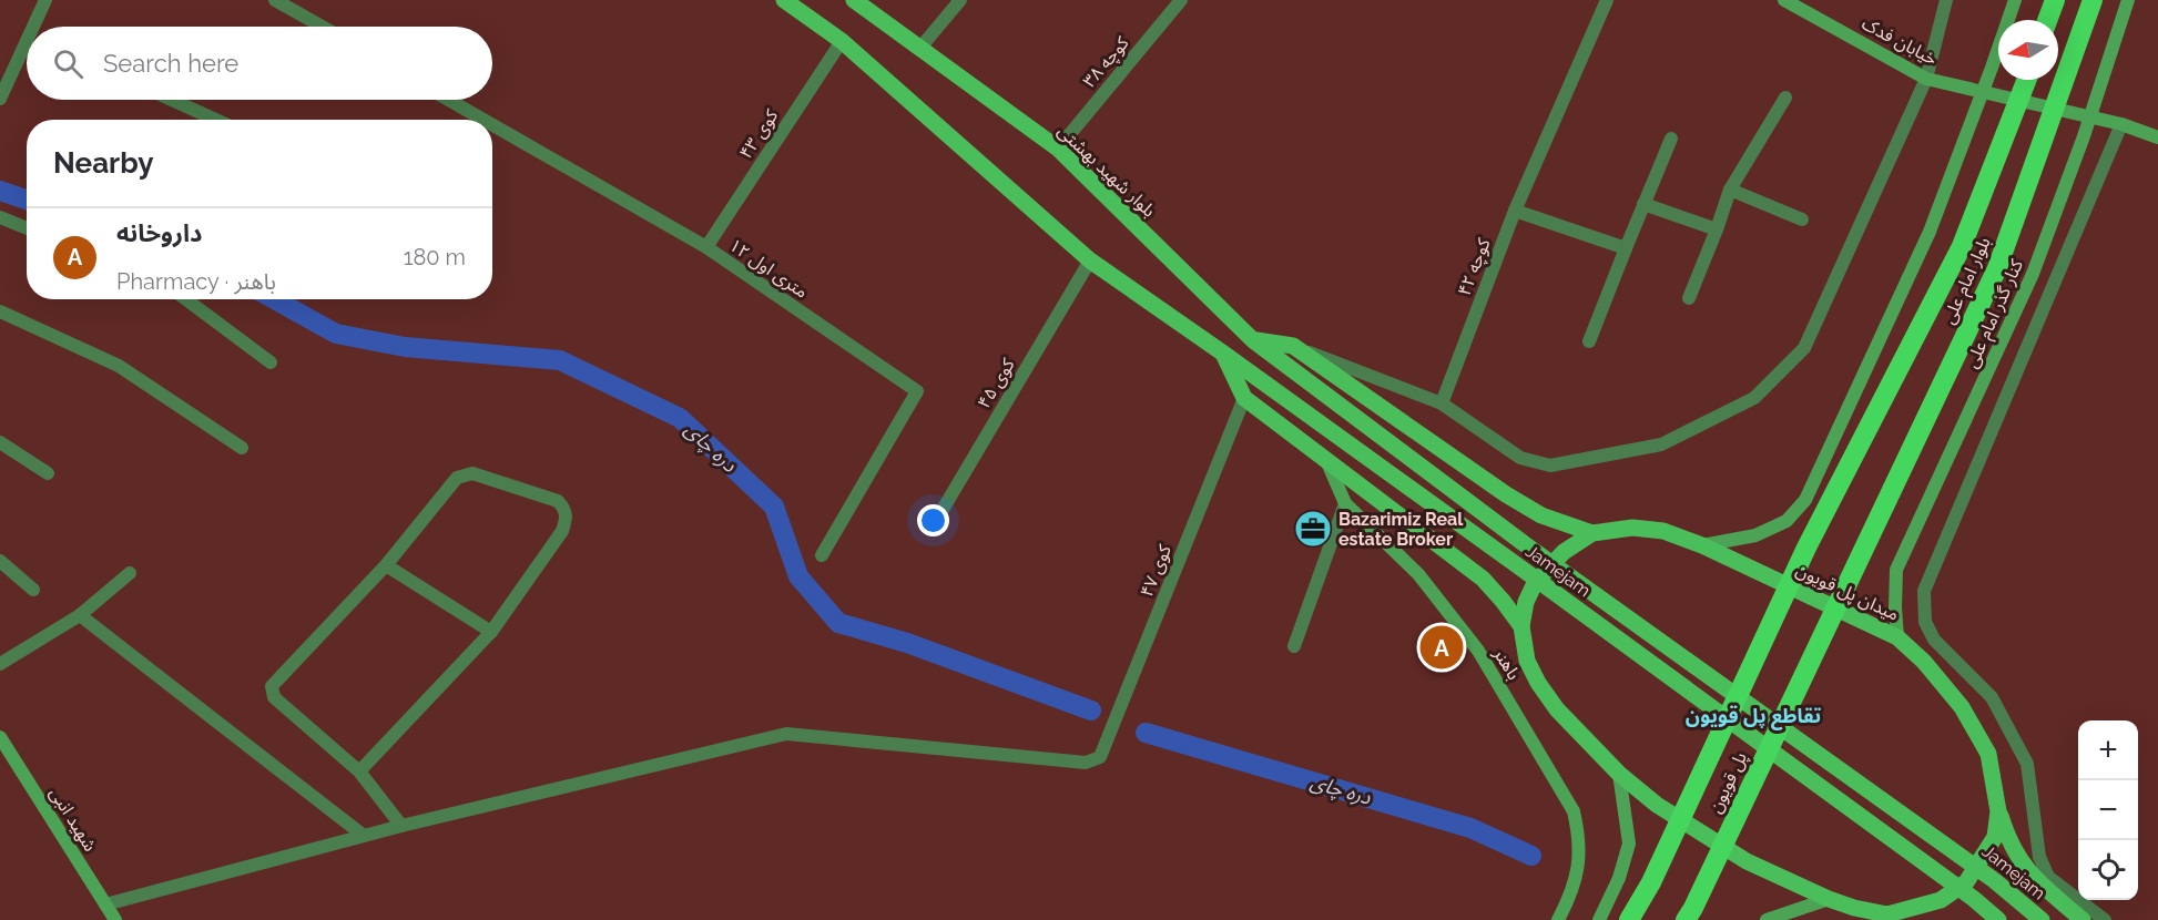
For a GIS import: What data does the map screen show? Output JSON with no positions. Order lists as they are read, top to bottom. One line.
{"streets":{"highway":["بلوار امام علی","پل قویون"],"main road":["خیابان فدک","بلوار شهید بهشتی","کنار گذر امام علی","Jamejam","میدان پل قویون","باهنر","شهید انبی"],"street":["کوچه ۳۸","کوی ۴۳","کوچه ۴۲","۱۲ متری اول","کوی ۴۵","کوی ۴۷"]},"crossings":[["کوچه ۳۸","بلوار شهید بهشتی"],["کوی ۴۳","۱۲ متری اول"],["بلوار شهید بهشتی","Jamejam"],["بلوار امام علی","پل قویون"],["کنار گذر امام علی","میدان پل قویون"],["کوی ۴۵","Jamejam"]],"districts":["تقاطع پل قویون"],"water":["دره چای"],"places":{"office":["Bazarimiz Real estate Broker"]},"north":"left","page":{"search":"Search here","heading":"Nearby","list":[{"mark":"A","name":"داروخانه","note":"Pharmacy · باهنر","value":"180 m"}],"pins":"A","map_buttons":["+","−"]}}
